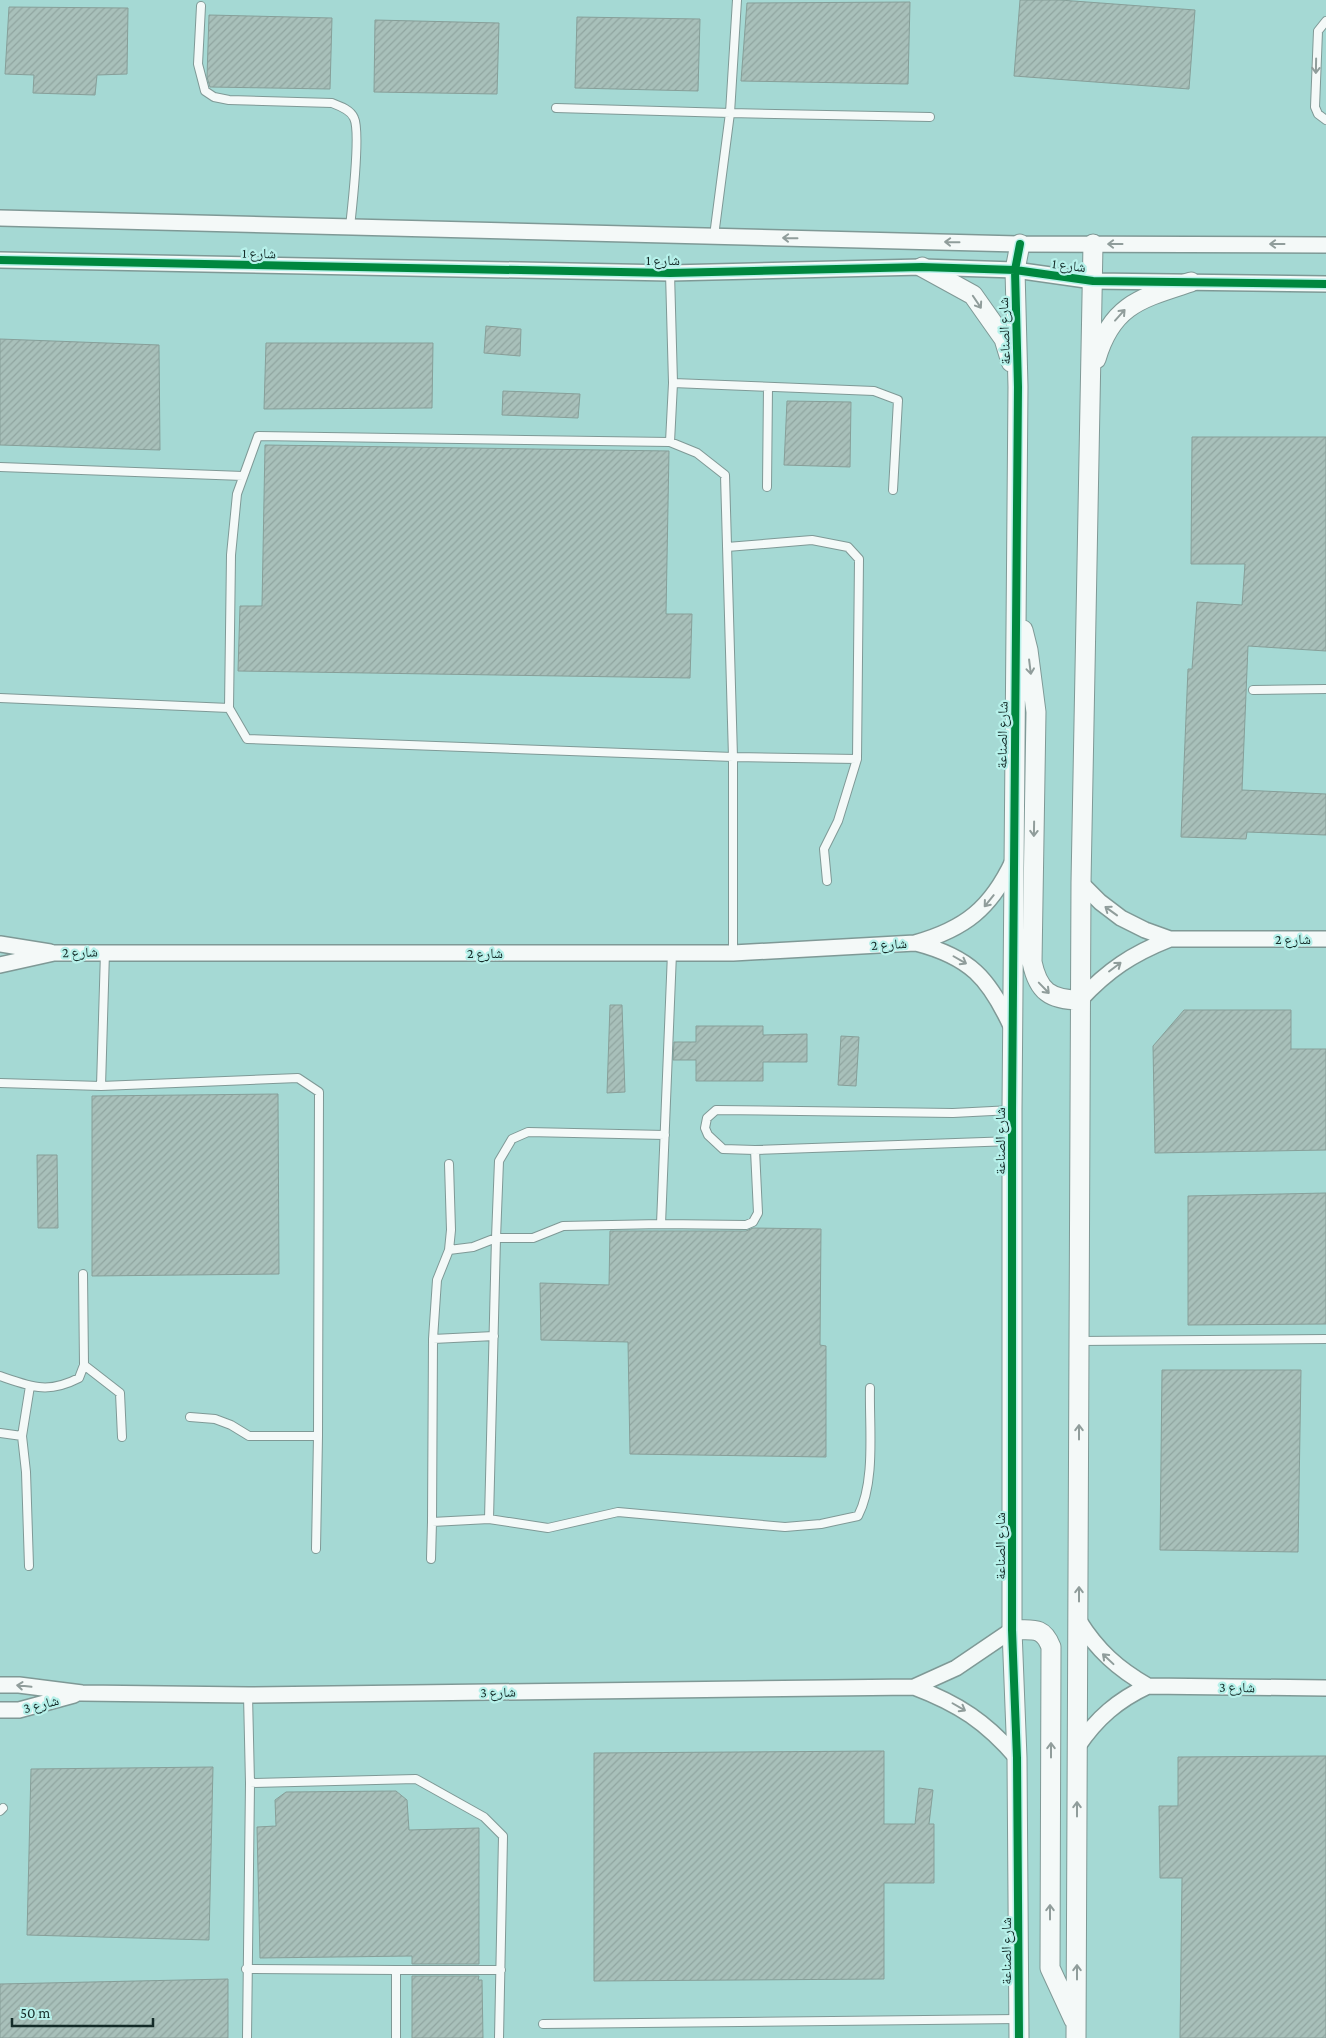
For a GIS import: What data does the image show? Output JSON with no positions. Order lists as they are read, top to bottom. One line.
{"streets":{"street":["شارع 1","شارع الصناعة","شارع 2","شارع 3"]},"crossings":[["شارع 1","شارع الصناعة"],["شارع الصناعة","شارع 2"],["شارع الصناعة","شارع 3"]],"scale_bar":"50 m"}
